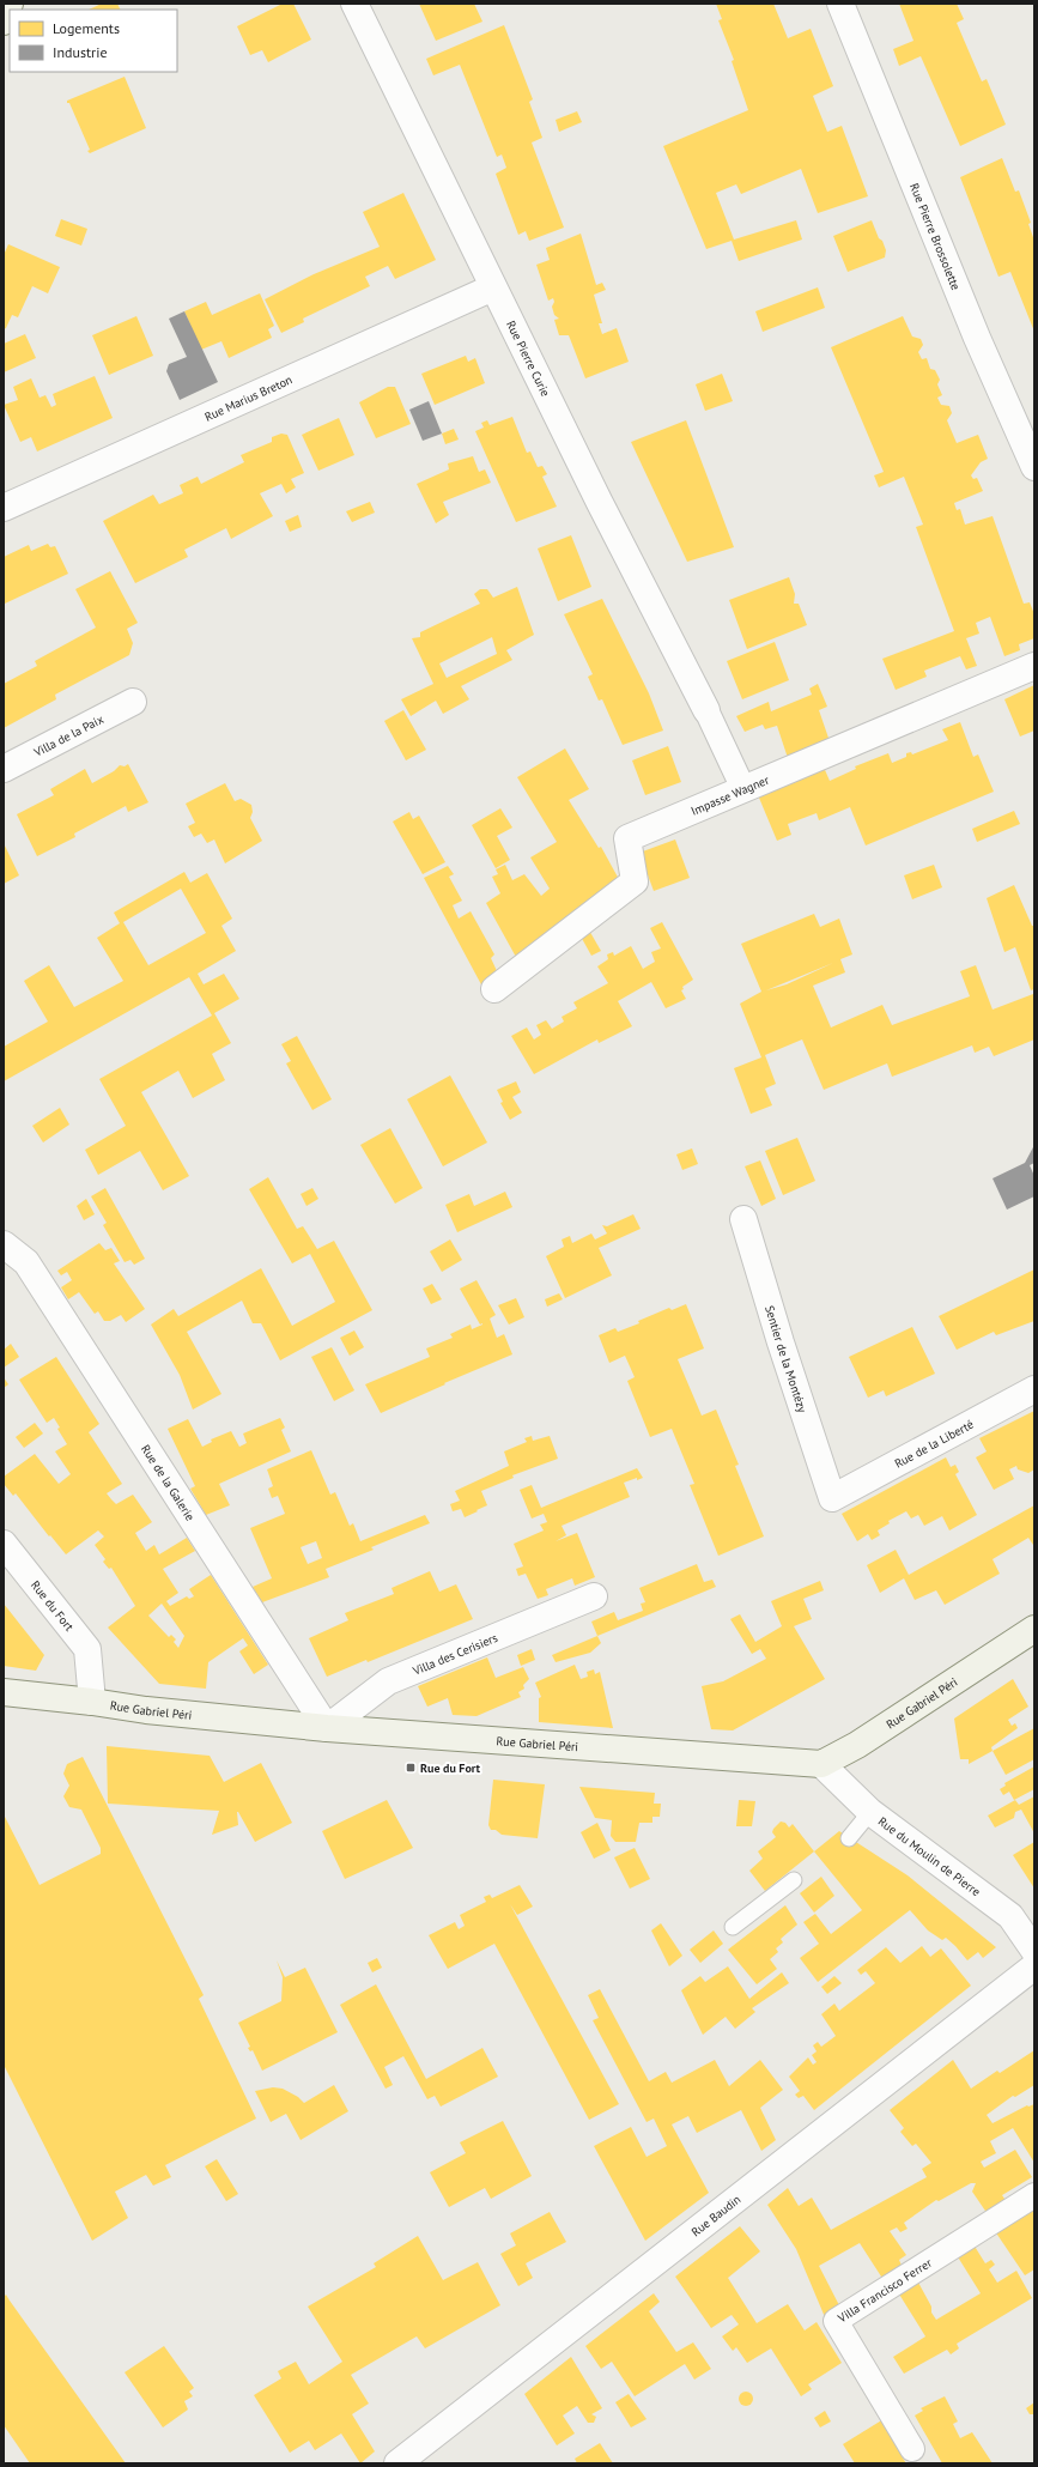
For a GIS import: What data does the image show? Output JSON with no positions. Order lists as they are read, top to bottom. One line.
{"streets":{"main road":["Rue Gabriel Péri"],"street":["Rue Pierre Brossolette","Rue Pierre Curie","Rue Marius Breton","Villa de la Paix","Impasse Wagner","Sentier de la Montézy","Rue de la Liberté","Rue de la Galerie","Rue du Fort","Villa des Cerisiers","Rue du Moulin de Pierre","Rue Baudin","Villa Francisco Ferrer"]},"crossings":[["Rue Pierre Curie","Rue Marius Breton"],["Sentier de la Montézy","Rue de la Liberté"],["Rue de la Galerie","Villa des Cerisiers"],["Rue de la Galerie","Rue Gabriel Péri"],["Rue du Fort","Rue Gabriel Péri"],["Villa des Cerisiers","Rue Gabriel Péri"],["Rue Gabriel Péri","Rue du Moulin de Pierre"]],"places":{"transit":["Rue du Fort"]},"legend":["Logements","Industrie"]}
